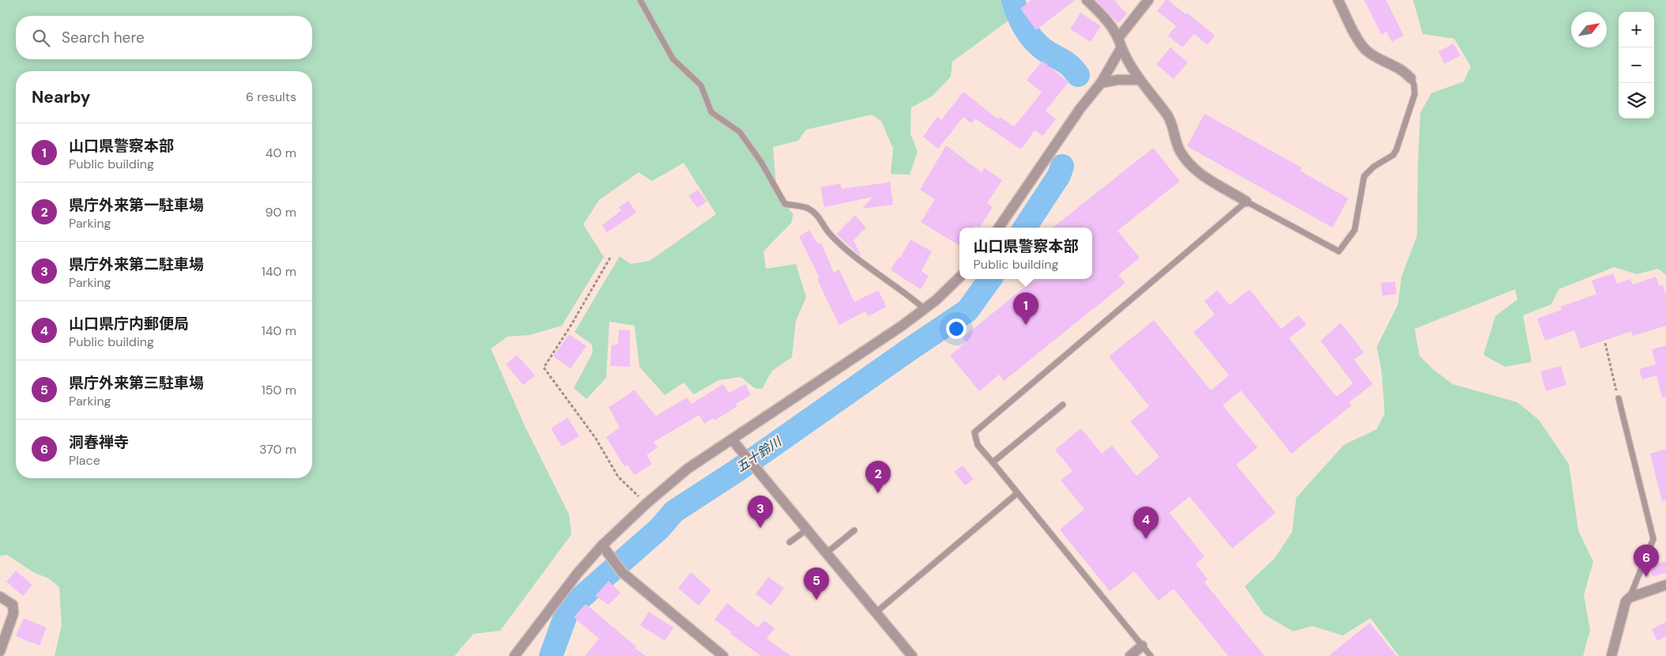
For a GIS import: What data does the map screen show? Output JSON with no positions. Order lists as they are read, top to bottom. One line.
{"water":["五十鈴川"],"north":"top right","page":{"map_buttons":["+","−"],"search":"Search here","heading":["Nearby","6 results"],"list":[{"mark":"1","name":"山口県警察本部","note":"Public building","value":"40 m"},{"mark":"2","name":"県庁外来第一駐車場","note":"Parking","value":"90 m"},{"mark":"3","name":"県庁外来第二駐車場","note":"Parking","value":"140 m"},{"mark":"4","name":"山口県庁内郵便局","note":"Public building","value":"140 m"},{"mark":"5","name":"県庁外来第三駐車場","note":"Parking","value":"150 m"},{"mark":"6","name":"洞春禅寺","note":"Place","value":"370 m"}],"popup":["山口県警察本部","Public building"],"pins":["1","2","3","4","6","5"]}}
